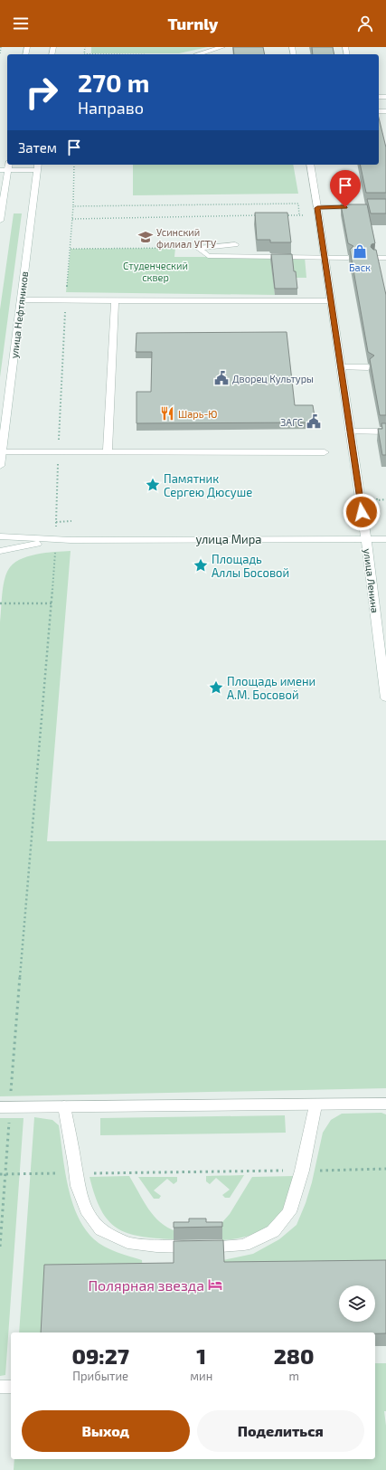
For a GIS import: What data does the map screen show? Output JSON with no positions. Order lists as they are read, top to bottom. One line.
{"streets":{"main road":["улица Нефтяников","улица Мира","улица Ленина"]},"crossings":[["улица Мира","улица Ленина"]],"parks":["Студенческий сквер"],"places":{"school or university":["Усинский филиал УГТУ"],"shop":["Баск"],"public building":["Дворец Культуры","ЗАГС"],"restaurant":["Шарь-Ю"],"place":["Памятник Сергею Дюсуше","Площадь Аллы Босовой","Площадь имени А.М. Босовой"],"hotel":["Полярная звезда"]},"page":{"header":"Turnly","turn":["270 m","Направо"],"then":"Затем","eta":["09:27","Прибытие","1","мин","280","m"],"buttons":["Выход","Поделиться"]}}
